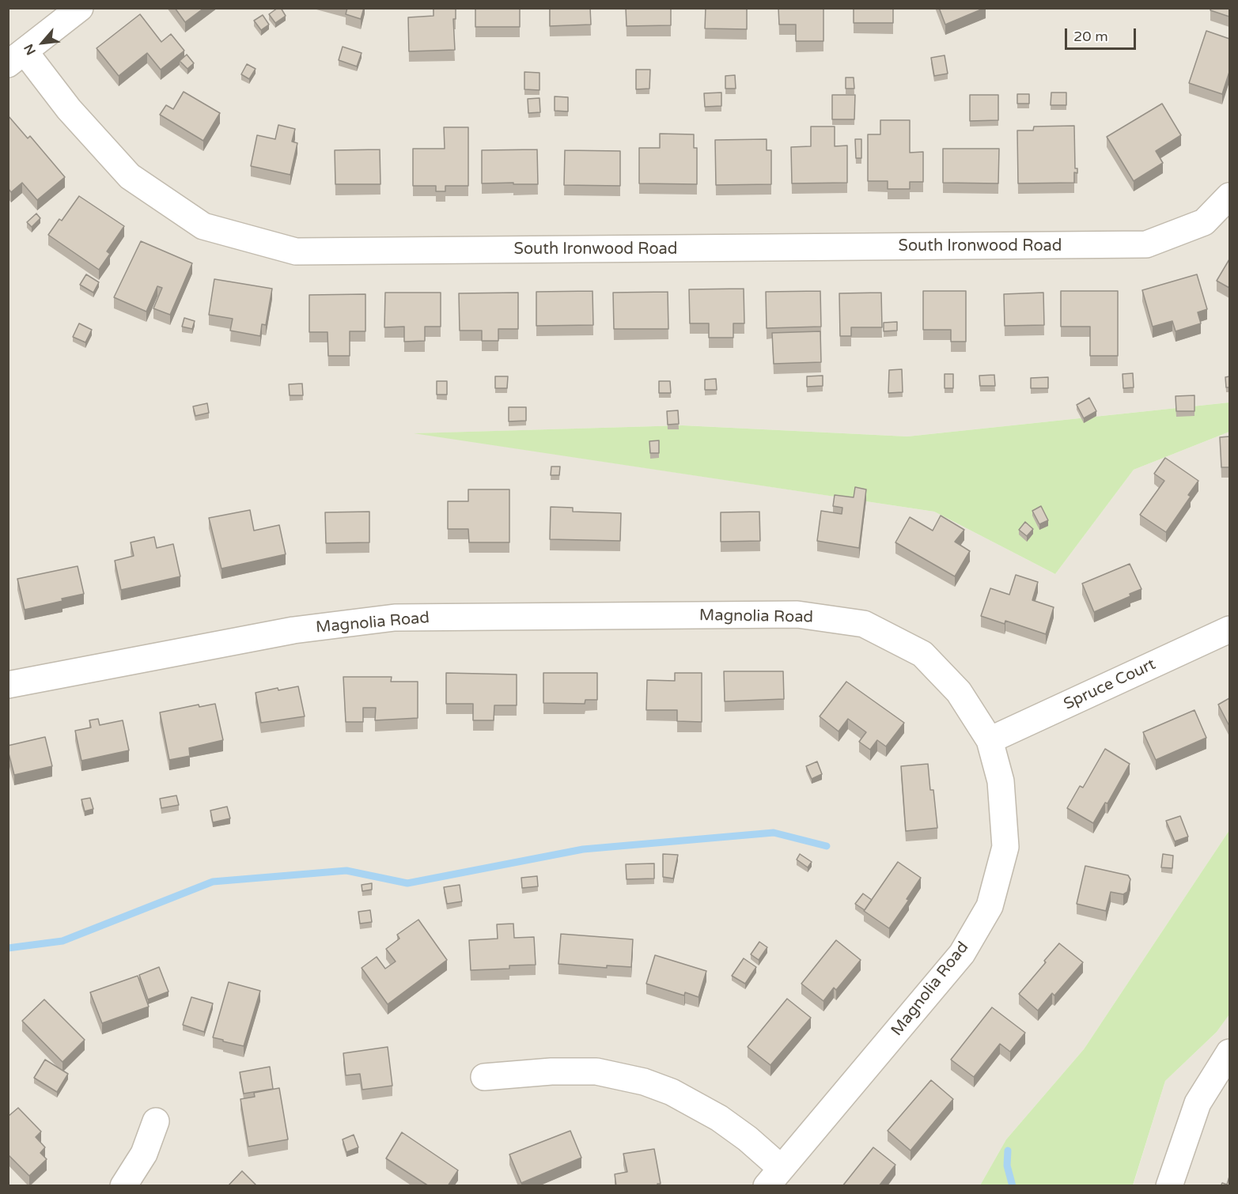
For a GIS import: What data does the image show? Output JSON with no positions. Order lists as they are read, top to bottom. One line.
{"streets":{"street":["South Ironwood Road","Magnolia Road","Spruce Court"]},"crossings":[["Magnolia Road","Spruce Court"]],"scale_bar":"20 m","north":"bottom left"}
